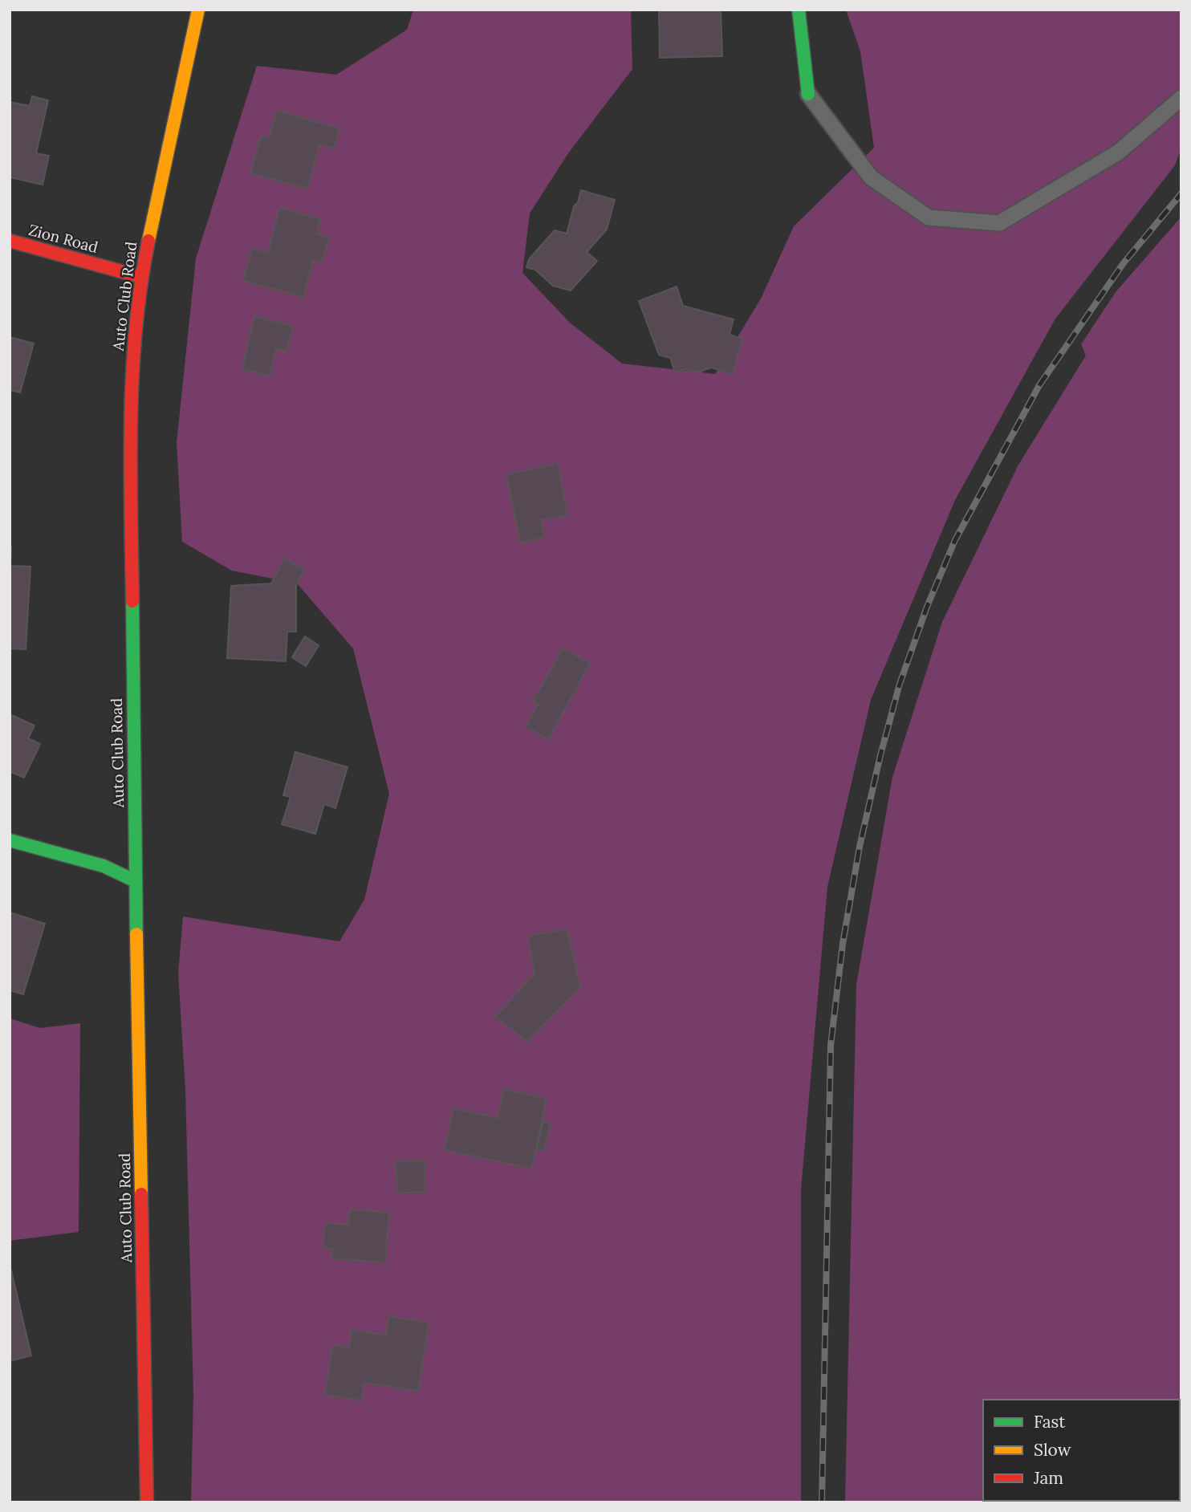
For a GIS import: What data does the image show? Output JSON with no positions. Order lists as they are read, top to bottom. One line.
{"streets":{"street":["Zion Road","Auto Club Road"]},"crossings":[["Zion Road","Auto Club Road"]],"legend":["Fast","Slow","Jam"]}
